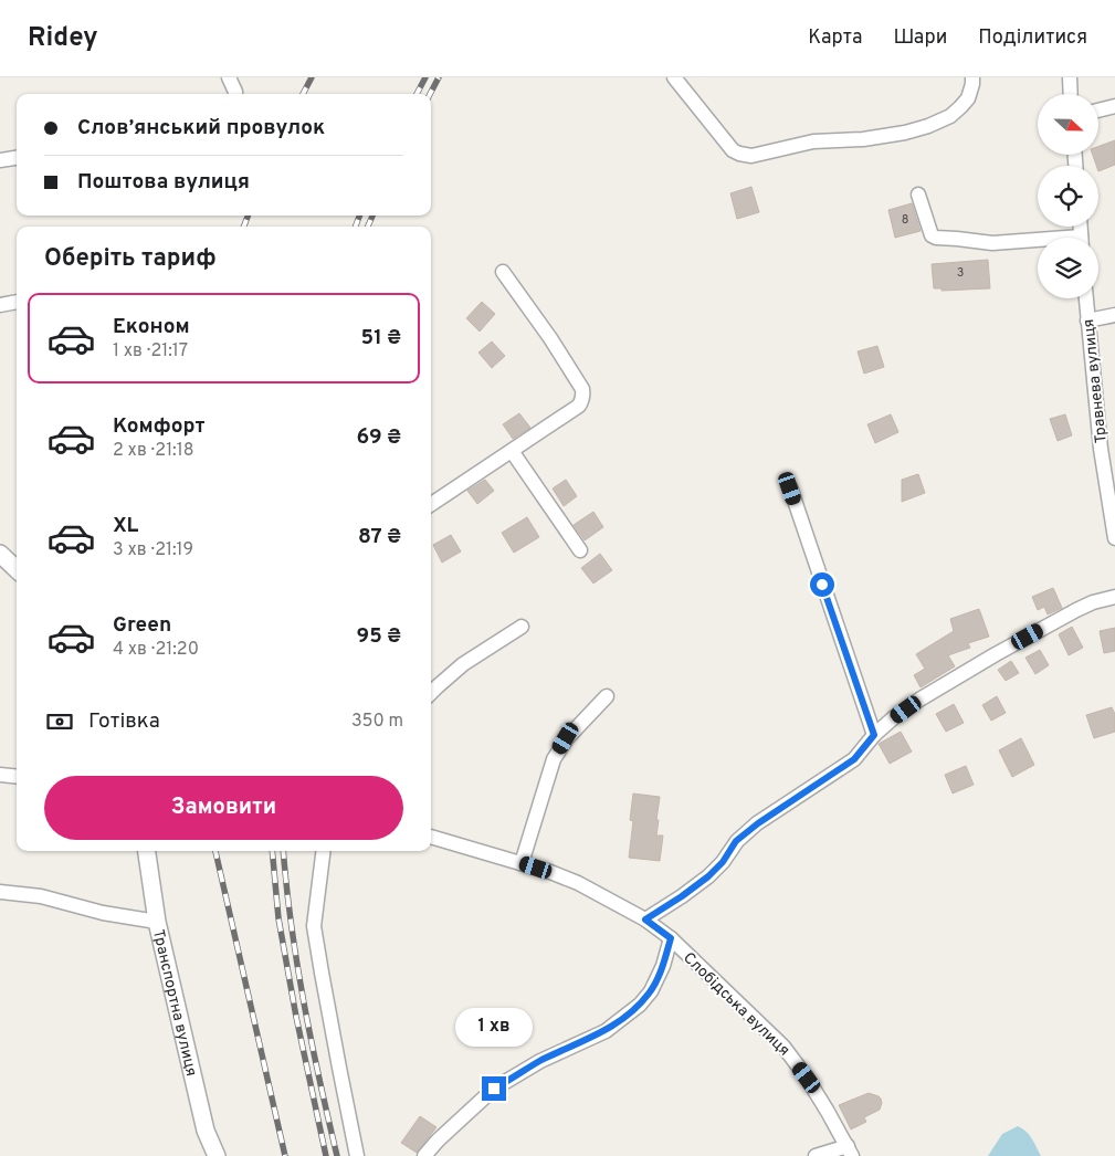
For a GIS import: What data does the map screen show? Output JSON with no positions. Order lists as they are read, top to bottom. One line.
{"streets":{"street":["Травнева вулиця","Транспортна вулиця","Слобідська вулиця"]},"house_numbers":["8","3"],"north":"right","page":{"header":"Ridey","nav":["Карта","Шари","Поділитися"],"banner":["Слов’янський провулок","Поштова вулиця"],"heading":"Оберіть тариф","list":[{"name":"Економ","note":"1 хв · 21:17","value":"51 ₴"},{"name":"Комфорт","note":"2 хв · 21:18","value":"69 ₴"},{"name":"XL","note":"3 хв · 21:19","value":"87 ₴"},{"name":"Green","note":"4 хв · 21:20","value":"95 ₴"}],"pay":["Готівка","350 m"],"buttons":"Замовити","bubble":"1 хв"}}
